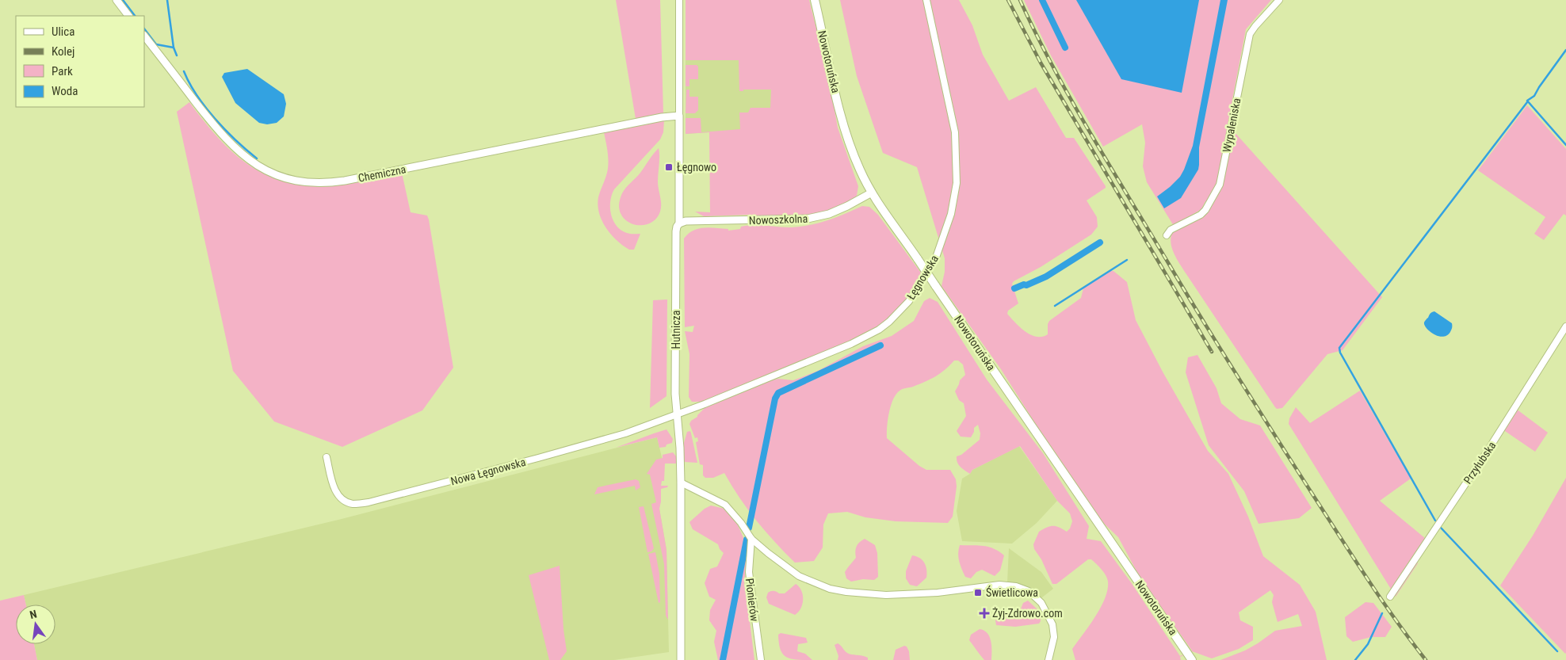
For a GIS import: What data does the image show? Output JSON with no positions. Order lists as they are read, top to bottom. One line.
{"streets":{"main road":["Nowotoruńska"],"street":["Wypaleniska","Chemiczna","Nowoszkolna","Łęgnowska","Hutnicza","Przyłubska","Nowa Łęgnowska","Pionierów"]},"crossings":[["Nowotoruńska","Nowoszkolna"],["Chemiczna","Hutnicza"],["Nowoszkolna","Hutnicza"],["Łęgnowska","Hutnicza"],["Łęgnowska","Nowa Łęgnowska"],["Hutnicza","Nowa Łęgnowska"]],"places":{"transit":["Łęgnowo","Świetlicowa"],"health":["Żyj-Zdrowo.com"]},"legend":["Ulica","Kolej","Park","Woda"],"north":"top"}
